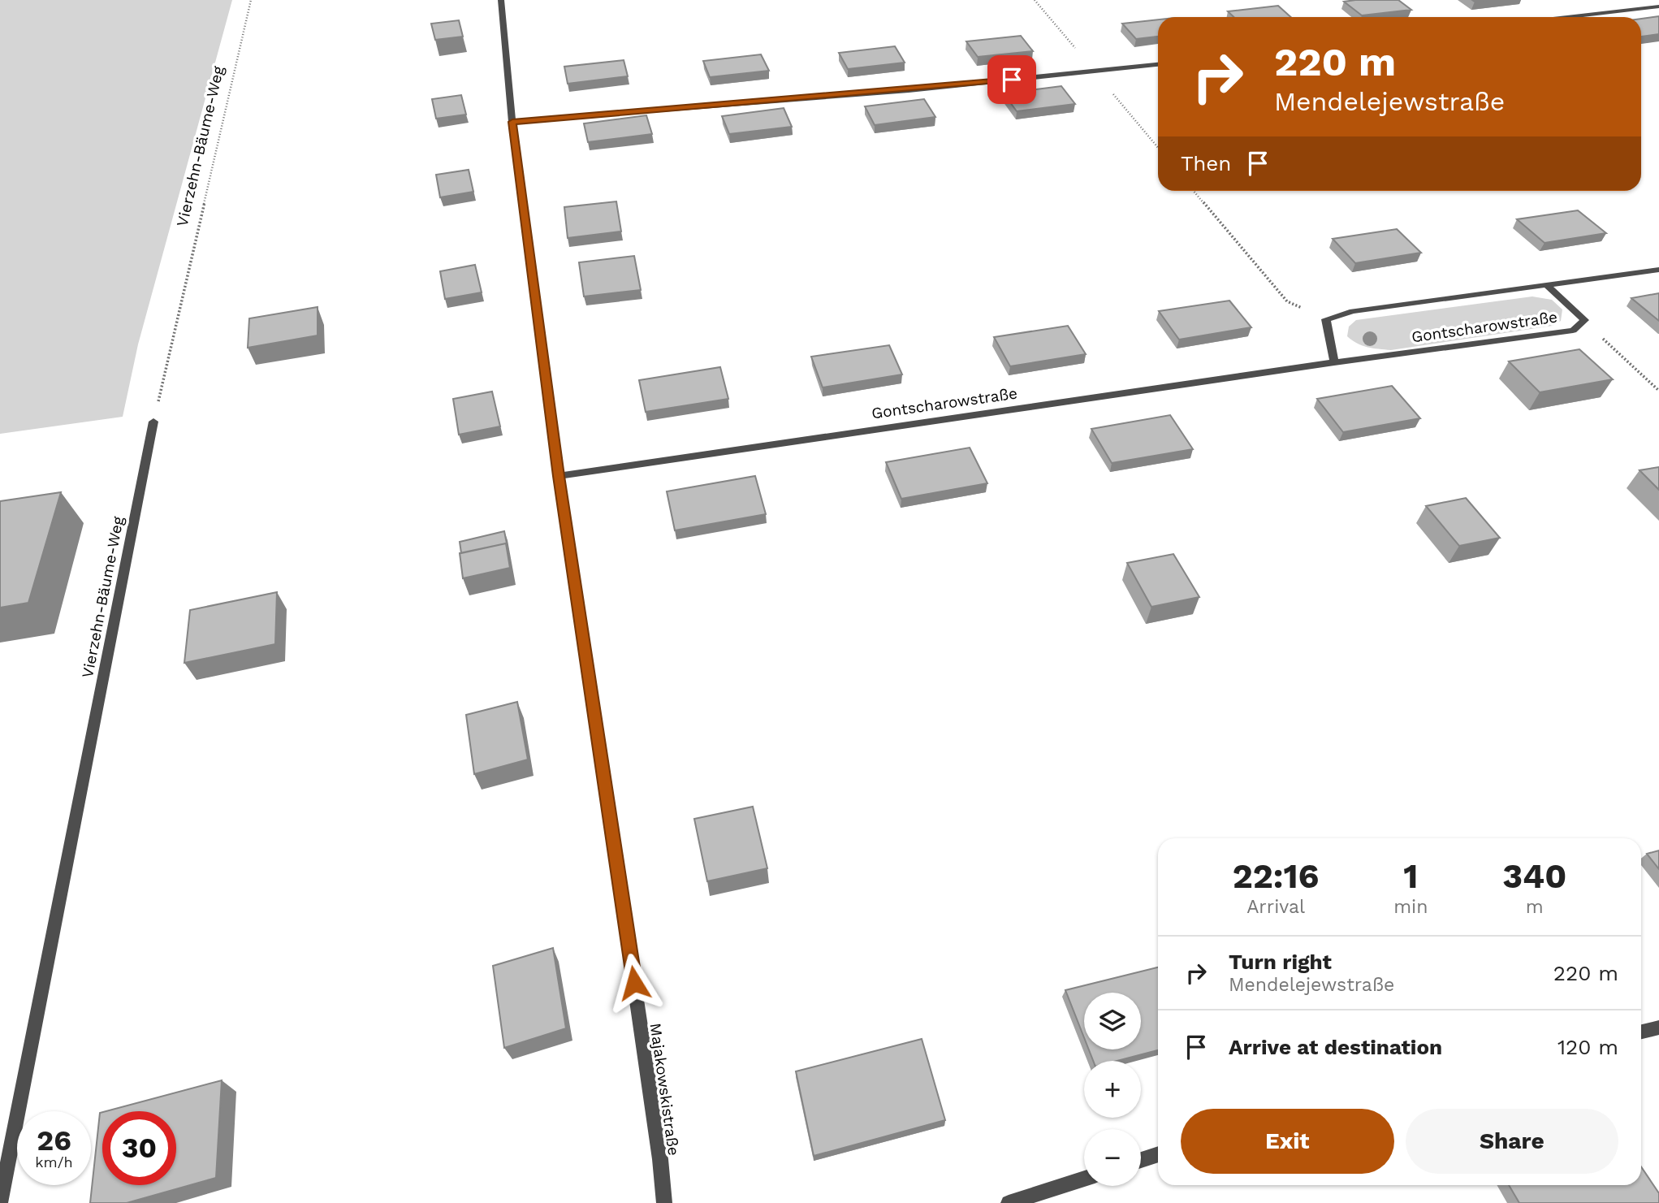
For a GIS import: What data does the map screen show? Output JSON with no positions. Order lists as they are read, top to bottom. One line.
{"streets":{"street":["Vierzehn-Bäume-Weg","Gontscharowstraße","Majakowskistraße"]},"crossings":[["Gontscharowstraße","Majakowskistraße"]],"page":{"turn":["220 m","Mendelejewstraße"],"then":"Then","eta":["22:16","Arrival","1","min","340","m"],"list":[{"name":"Turn right","note":"Mendelejewstraße","value":"220 m"},{"name":"Arrive at destination","value":"120 m"}],"map_buttons":["+","−"],"buttons":["Exit","Share"],"speed":"26 km/h","limit":"30"}}
